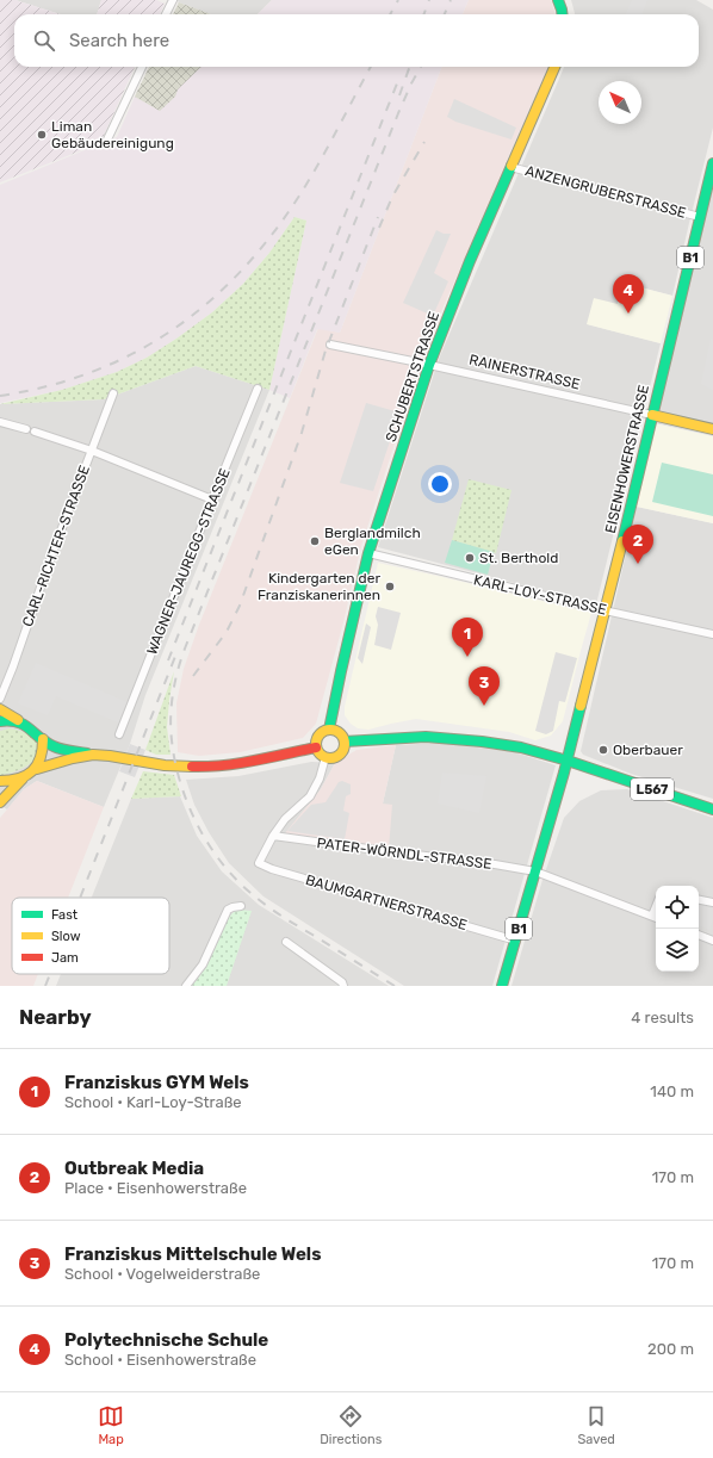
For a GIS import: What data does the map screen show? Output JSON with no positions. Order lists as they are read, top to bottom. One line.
{"streets":{"main road":["B1","RAINERSTRASSE","SCHUBERTSTRASSE","EISENHOWERSTRASSE","L567"],"street":["ANZENGRUBERSTRASSE","CARL-RICHTER-STRASSE","WAGNER-JAUREGG-STRASSE","KARL-LOY-STRASSE","PATER-WÖRNDL-STRASSE","BAUMGARTNERSTRASSE"]},"crossings":[["ANZENGRUBERSTRASSE","SCHUBERTSTRASSE"],["ANZENGRUBERSTRASSE","EISENHOWERSTRASSE"],["B1","EISENHOWERSTRASSE"],["B1","L567"],["B1","PATER-WÖRNDL-STRASSE"],["B1","BAUMGARTNERSTRASSE"],["RAINERSTRASSE","SCHUBERTSTRASSE"],["RAINERSTRASSE","EISENHOWERSTRASSE"],["SCHUBERTSTRASSE","KARL-LOY-STRASSE"],["EISENHOWERSTRASSE","KARL-LOY-STRASSE"],["EISENHOWERSTRASSE","L567"],["PATER-WÖRNDL-STRASSE","BAUMGARTNERSTRASSE"]],"places":["Liman Gebäudereinigung","Berglandmilch eGen","St. Berthold","Kindergarten der Franziskanerinnen","Oberbauer"],"legend":["Fast","Slow","Jam"],"north":"top left","page":{"search":"Search here","pins":["4","2","1","3"],"heading":["Nearby","4 results"],"list":[{"mark":"1","name":"Franziskus GYM Wels","note":"School · Karl-Loy-Straße","value":"140 m"},{"mark":"2","name":"Outbreak Media","note":"Place · Eisenhowerstraße","value":"170 m"},{"mark":"3","name":"Franziskus Mittelschule Wels","note":"School · Vogelweiderstraße","value":"170 m"},{"mark":"4","name":"Polytechnische Schule","note":"School · Eisenhowerstraße","value":"200 m"}],"nav":["Map","Directions","Saved"]}}
